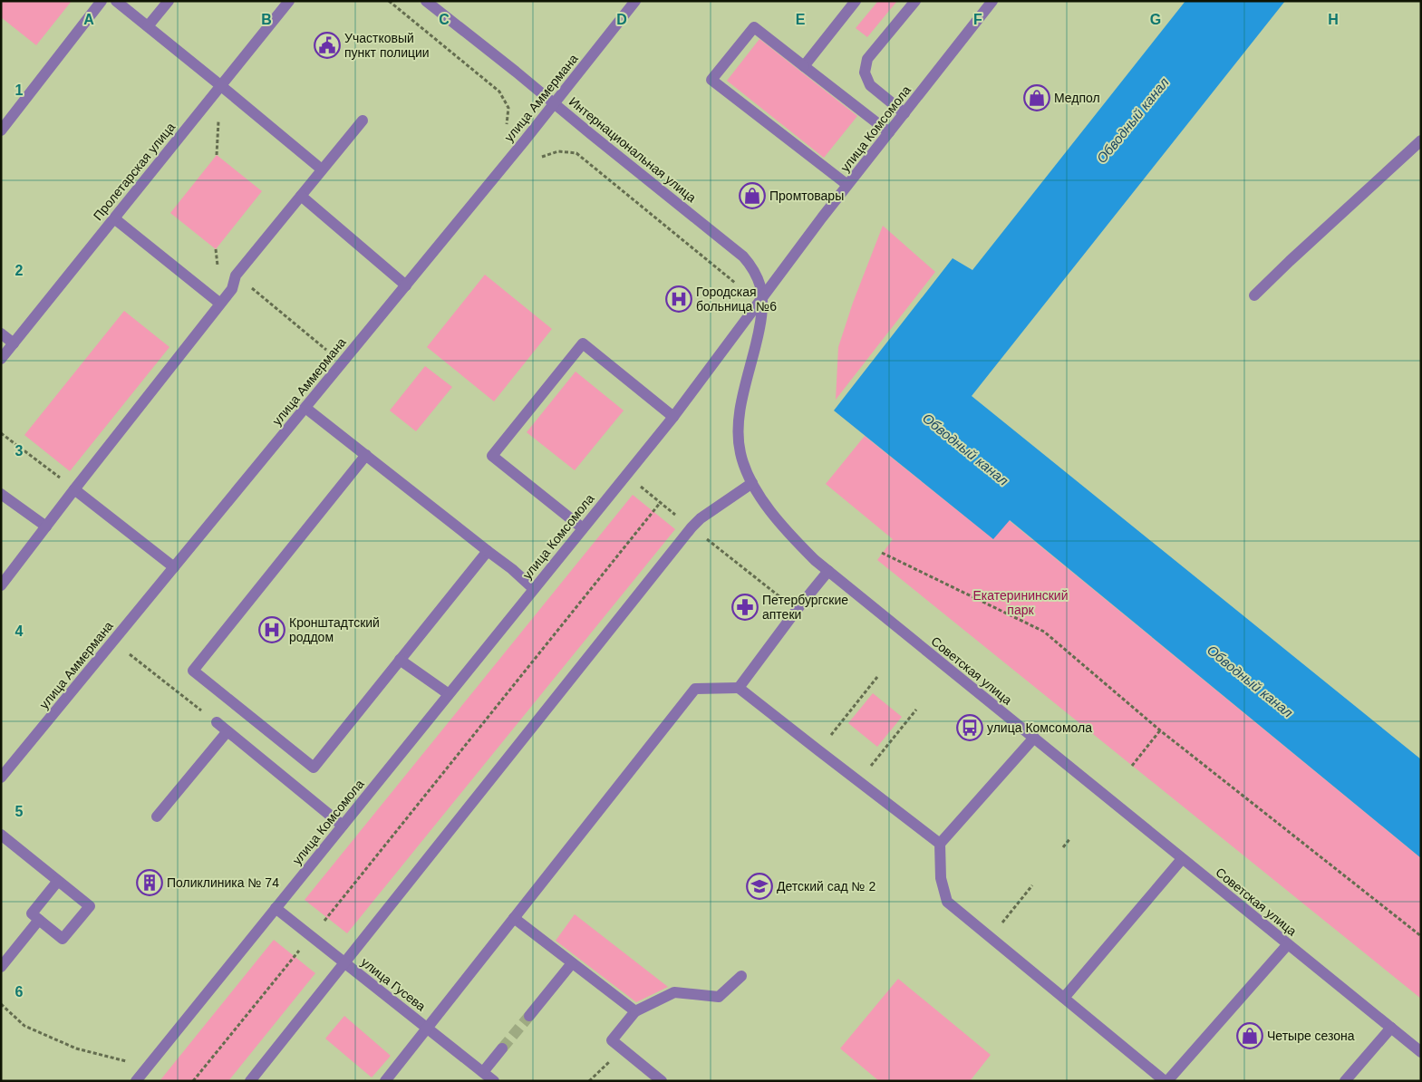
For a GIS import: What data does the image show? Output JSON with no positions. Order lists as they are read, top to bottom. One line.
{"streets":{"street":["улица Аммермана","улица Комсомола","Интернациональная улица","Пролетарская улица","Советская улица","улица Гусева"]},"crossings":[["улица Аммермана","Интернациональная улица"],["улица Комсомола","Интернациональная улица"],["улица Комсомола","Советская улица"],["улица Комсомола","улица Гусева"],["Интернациональная улица","Советская улица"]],"water":["Обводный канал"],"parks":["Екатерининский парк"],"places":{"public building":["Участковый пункт полиции"],"shop":["Медпол","Промтовары","Четыре сезона"],"hospital":["Городская больница №6","Кронштадтский роддом"],"pharmacy":["Петербургские аптеки"],"bus stop":["улица Комсомола"],"building":["Поликлиника № 74"],"school or university":["Детский сад № 2"]},"grid":{"columns":["A","B","C","D","E","F","G","H"],"rows":["1","2","3","4","5","6"]}}
